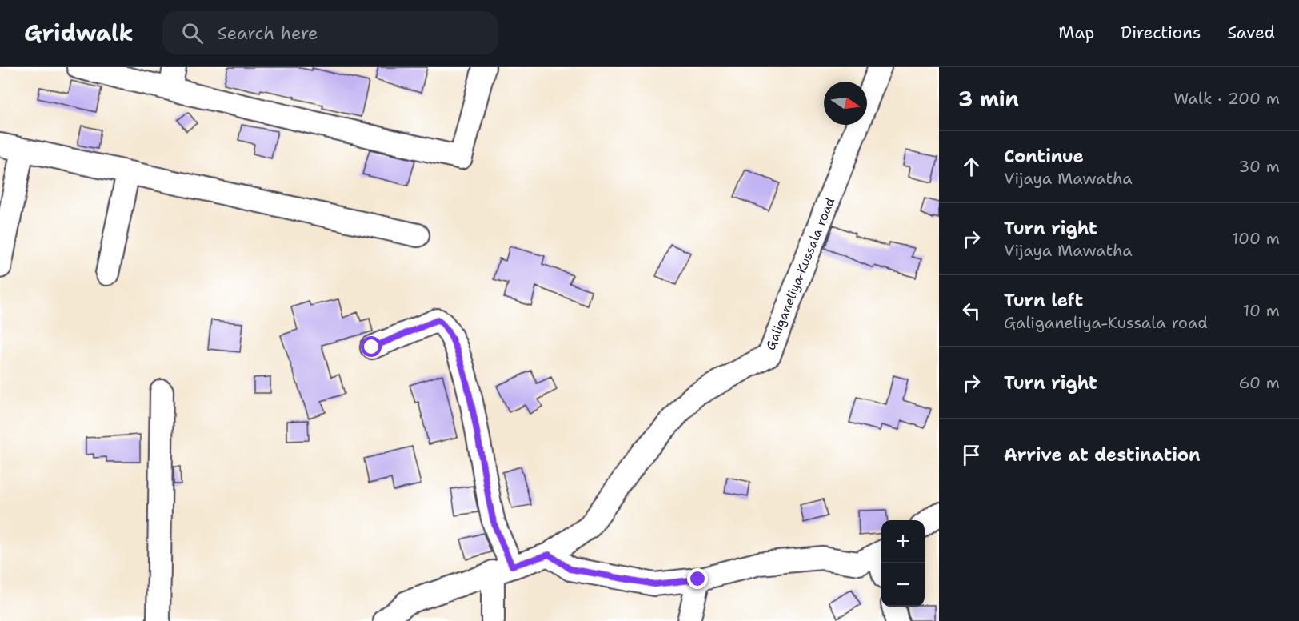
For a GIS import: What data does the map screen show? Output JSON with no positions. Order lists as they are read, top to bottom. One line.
{"streets":{"street":["Galiganeliya-Kussala road"]},"north":"right","page":{"header":"Gridwalk","search":"Search here","nav":["Map","Directions","Saved"],"heading":["3 min","Walk · 200 m"],"list":[["Continue","Vijaya Mawatha","30 m"],["Turn right","Vijaya Mawatha","100 m"],["Turn left","Galiganeliya-Kussala road","10 m"],["Turn right","60 m"],"Arrive at destination"],"map_buttons":["+","−"]}}
